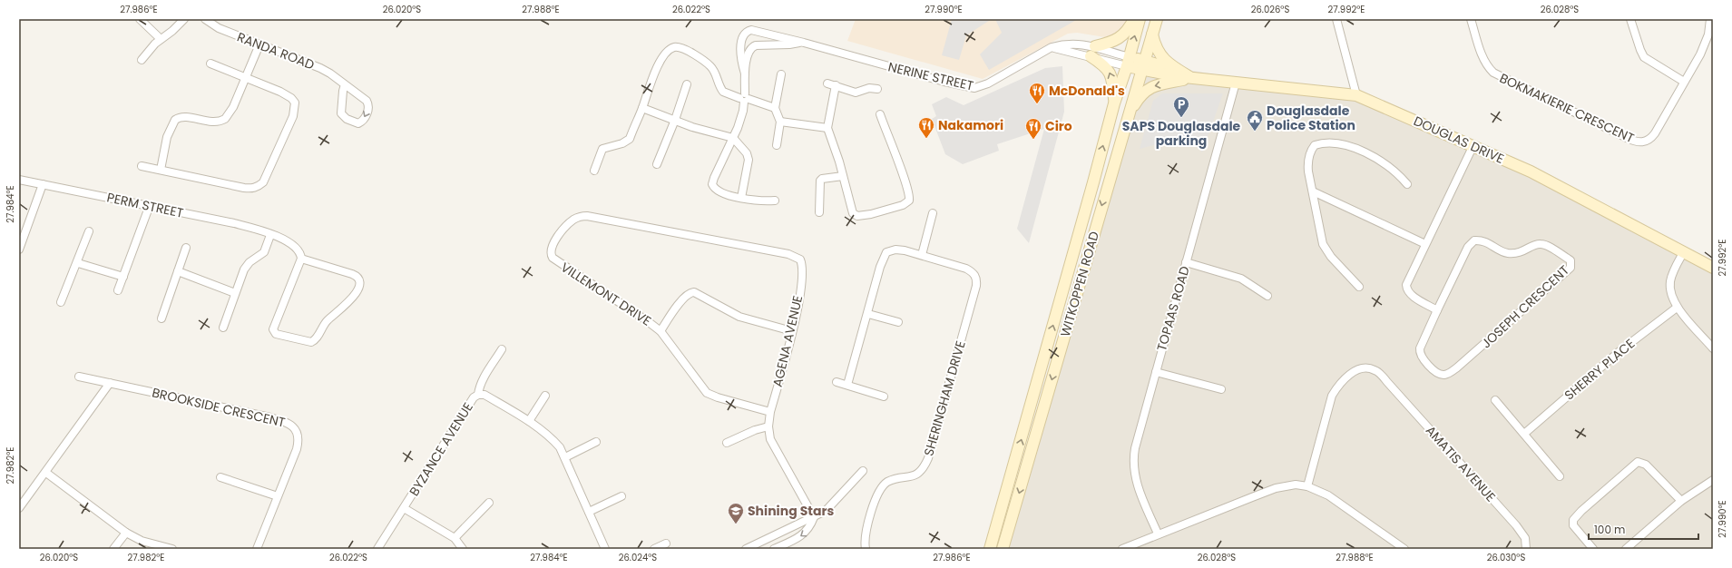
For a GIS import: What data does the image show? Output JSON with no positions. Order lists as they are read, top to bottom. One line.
{"streets":{"main road":["DOUGLAS DRIVE","WITKOPPEN ROAD"],"street":["RANDA ROAD","NERINE STREET","BOKMAKIERIE CRESCENT","PERM STREET","VILLEMONT DRIVE","JOSEPH CRESCENT","TOPAAS ROAD","AGENA AVENUE","SHERRY PLACE","SHERINGHAM DRIVE","BROOKSIDE CRESCENT","BYZANCE AVENUE","AMATIS AVENUE"]},"crossings":[["NERINE STREET","DOUGLAS DRIVE"],["NERINE STREET","WITKOPPEN ROAD"],["DOUGLAS DRIVE","WITKOPPEN ROAD"],["DOUGLAS DRIVE","TOPAAS ROAD"],["VILLEMONT DRIVE","AGENA AVENUE"]],"places":{"restaurant":["McDonald's","Nakamori","Ciro"],"parking":["SAPS Douglasdale parking"],"public building":["Douglasdale Police Station"],"school or university":["Shining Stars"]},"scale_bar":"100 m","coordinates":["27.986°E","26.020°S","27.988°E","26.022°S","27.990°E","26.026°S","27.992°E","26.028°S","27.984°E","27.982°E","26.024°S","26.030°S"]}
